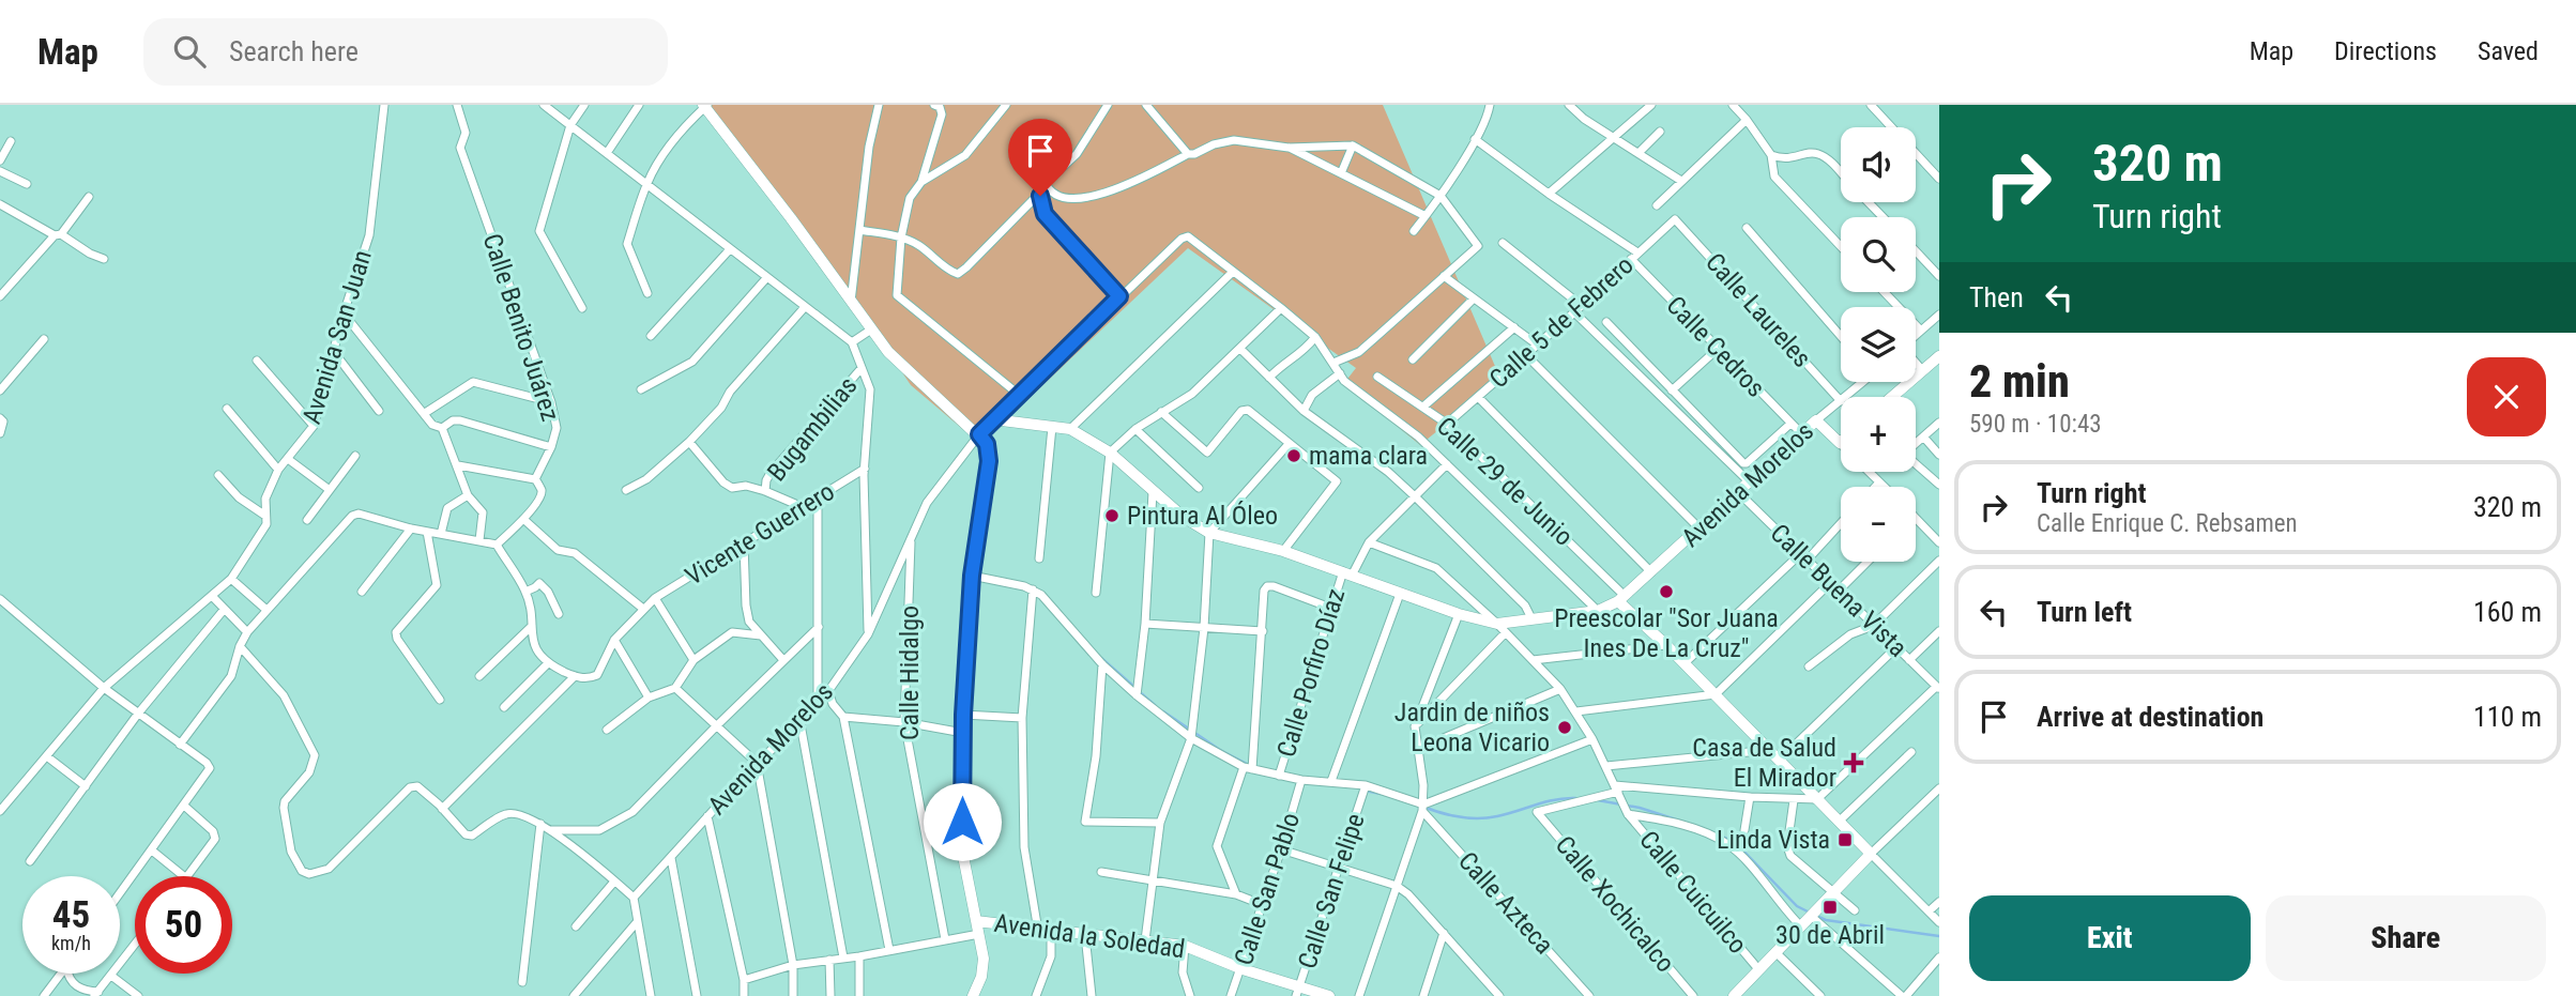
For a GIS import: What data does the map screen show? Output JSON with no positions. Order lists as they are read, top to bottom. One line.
{"streets":{"street":["Calle Laureles","Calle 5 de Febrero","Calle Benito Juárez","Avenida San Juan","Calle Cedros","Bugambilias","Calle 29 de Junio","Avenida Morelos","Vicente Guerrero","Calle Buena Vista","Calle Hidalgo","Calle Porfiro Díaz","Calle San Pablo","Calle San Felipe","Calle Cuicuilco","Calle Azteca","Calle Xochicalco","Avenida la Soledad"]},"crossings":[["Calle Laureles","Calle 5 de Febrero"],["Calle Laureles","Avenida Morelos"],["Calle 5 de Febrero","Calle Cedros"],["Calle 5 de Febrero","Calle 29 de Junio"],["Calle Cedros","Avenida Morelos"],["Calle 29 de Junio","Avenida Morelos"],["Avenida Morelos","Calle Buena Vista"],["Avenida Morelos","Calle Hidalgo"],["Avenida Morelos","Calle Cuicuilco"],["Calle Porfiro Díaz","Calle Cuicuilco"],["Calle San Pablo","Avenida la Soledad"],["Calle San Felipe","Avenida la Soledad"],["Calle Cuicuilco","Calle Xochicalco"]],"places":{"other":["mama clara","Pintura Al Óleo","Preescolar \"Sor Juana Ines De La Cruz\"","Jardin de niños Leona Vicario"],"health":["Casa de Salud El Mirador"],"transit":["Linda Vista","30 de Abril"]},"page":{"header":"Map","search":"Search here","nav":["Map","Directions","Saved"],"turn":["320 m","Turn right"],"map_buttons":["+","−"],"then":"Then","heading":["2 min","590 m · 10:43"],"list":[{"name":"Turn right","note":"Calle Enrique C. Rebsamen","value":"320 m"},{"name":"Turn left","value":"160 m"},{"name":"Arrive at destination","value":"110 m"}],"speed":"45 km/h","limit":"50","buttons":["Exit","Share"]}}
